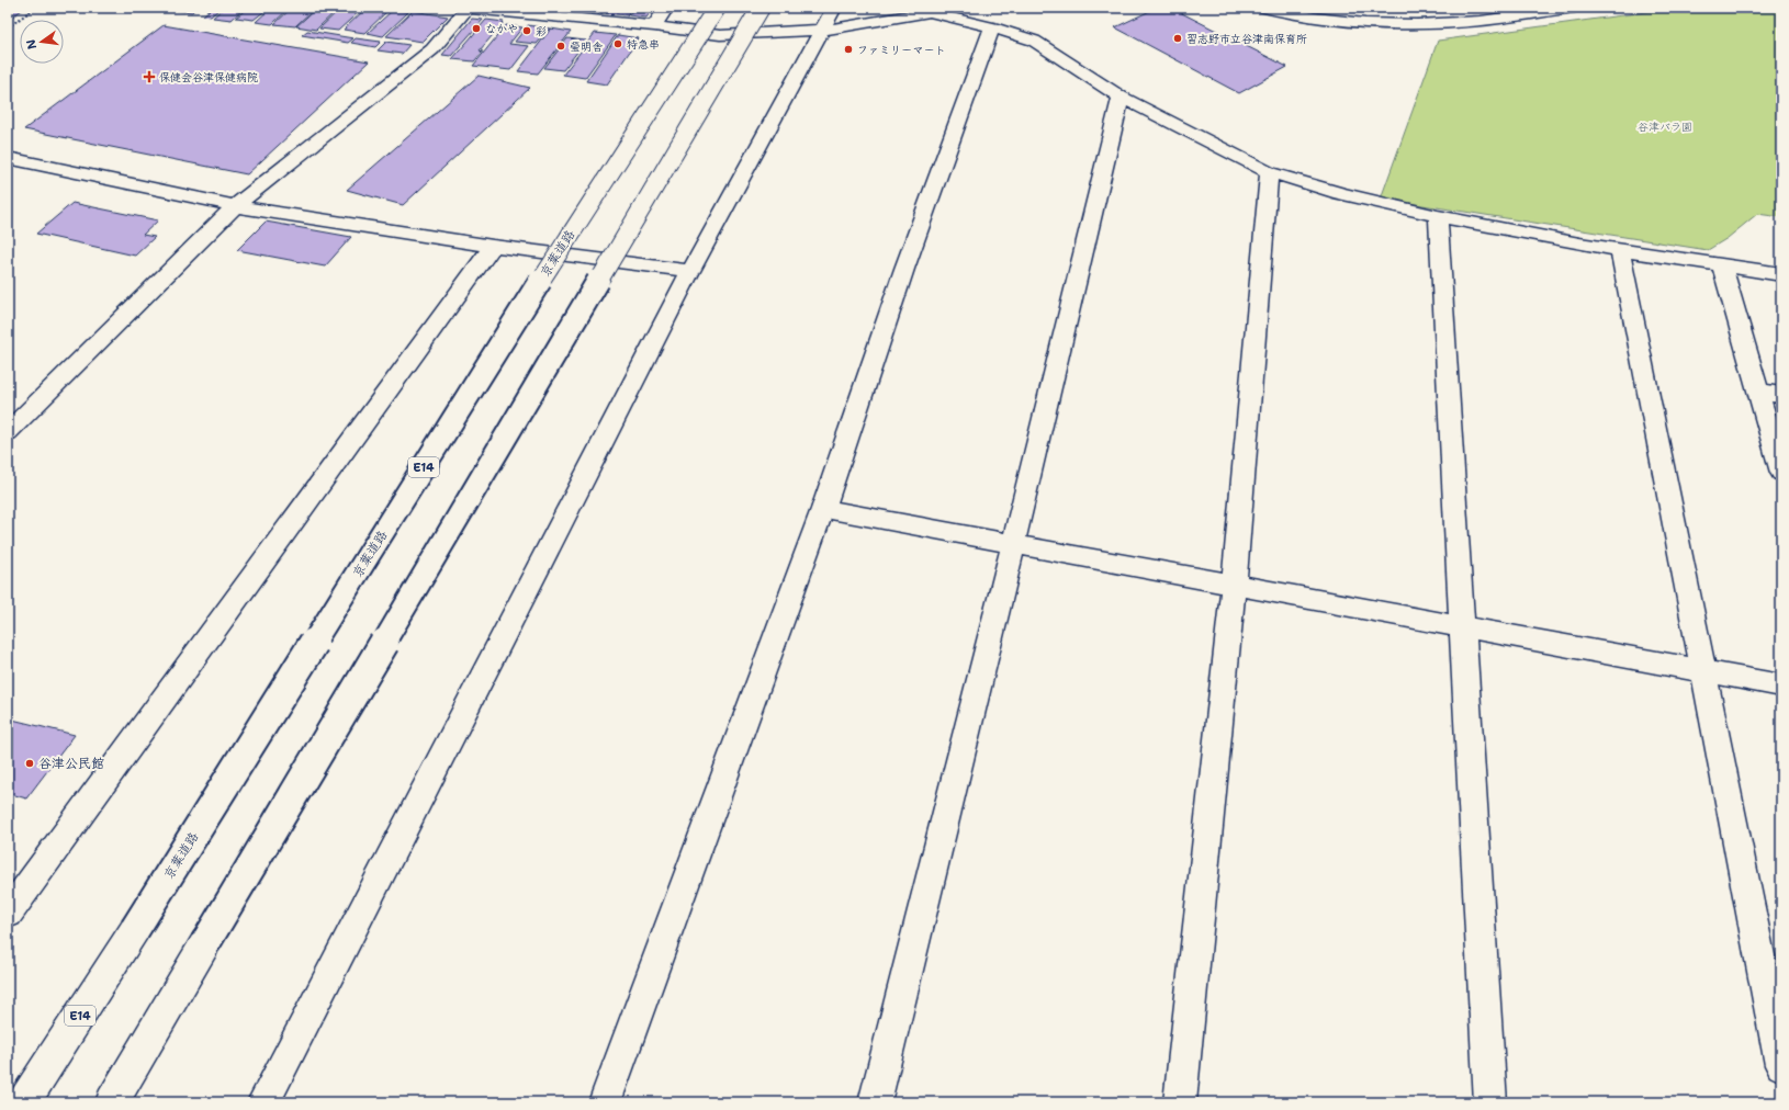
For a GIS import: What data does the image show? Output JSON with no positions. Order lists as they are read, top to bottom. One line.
{"streets":{"main road":["京葉道路","E14"]},"parks":["谷津バラ園"],"places":{"other":["なかや","彩","習志野市立谷津南保育所","特急串","螢明舎","ファミリーマート","谷津公民館"],"health":["保健会谷津保健病院"]},"north":"left"}
